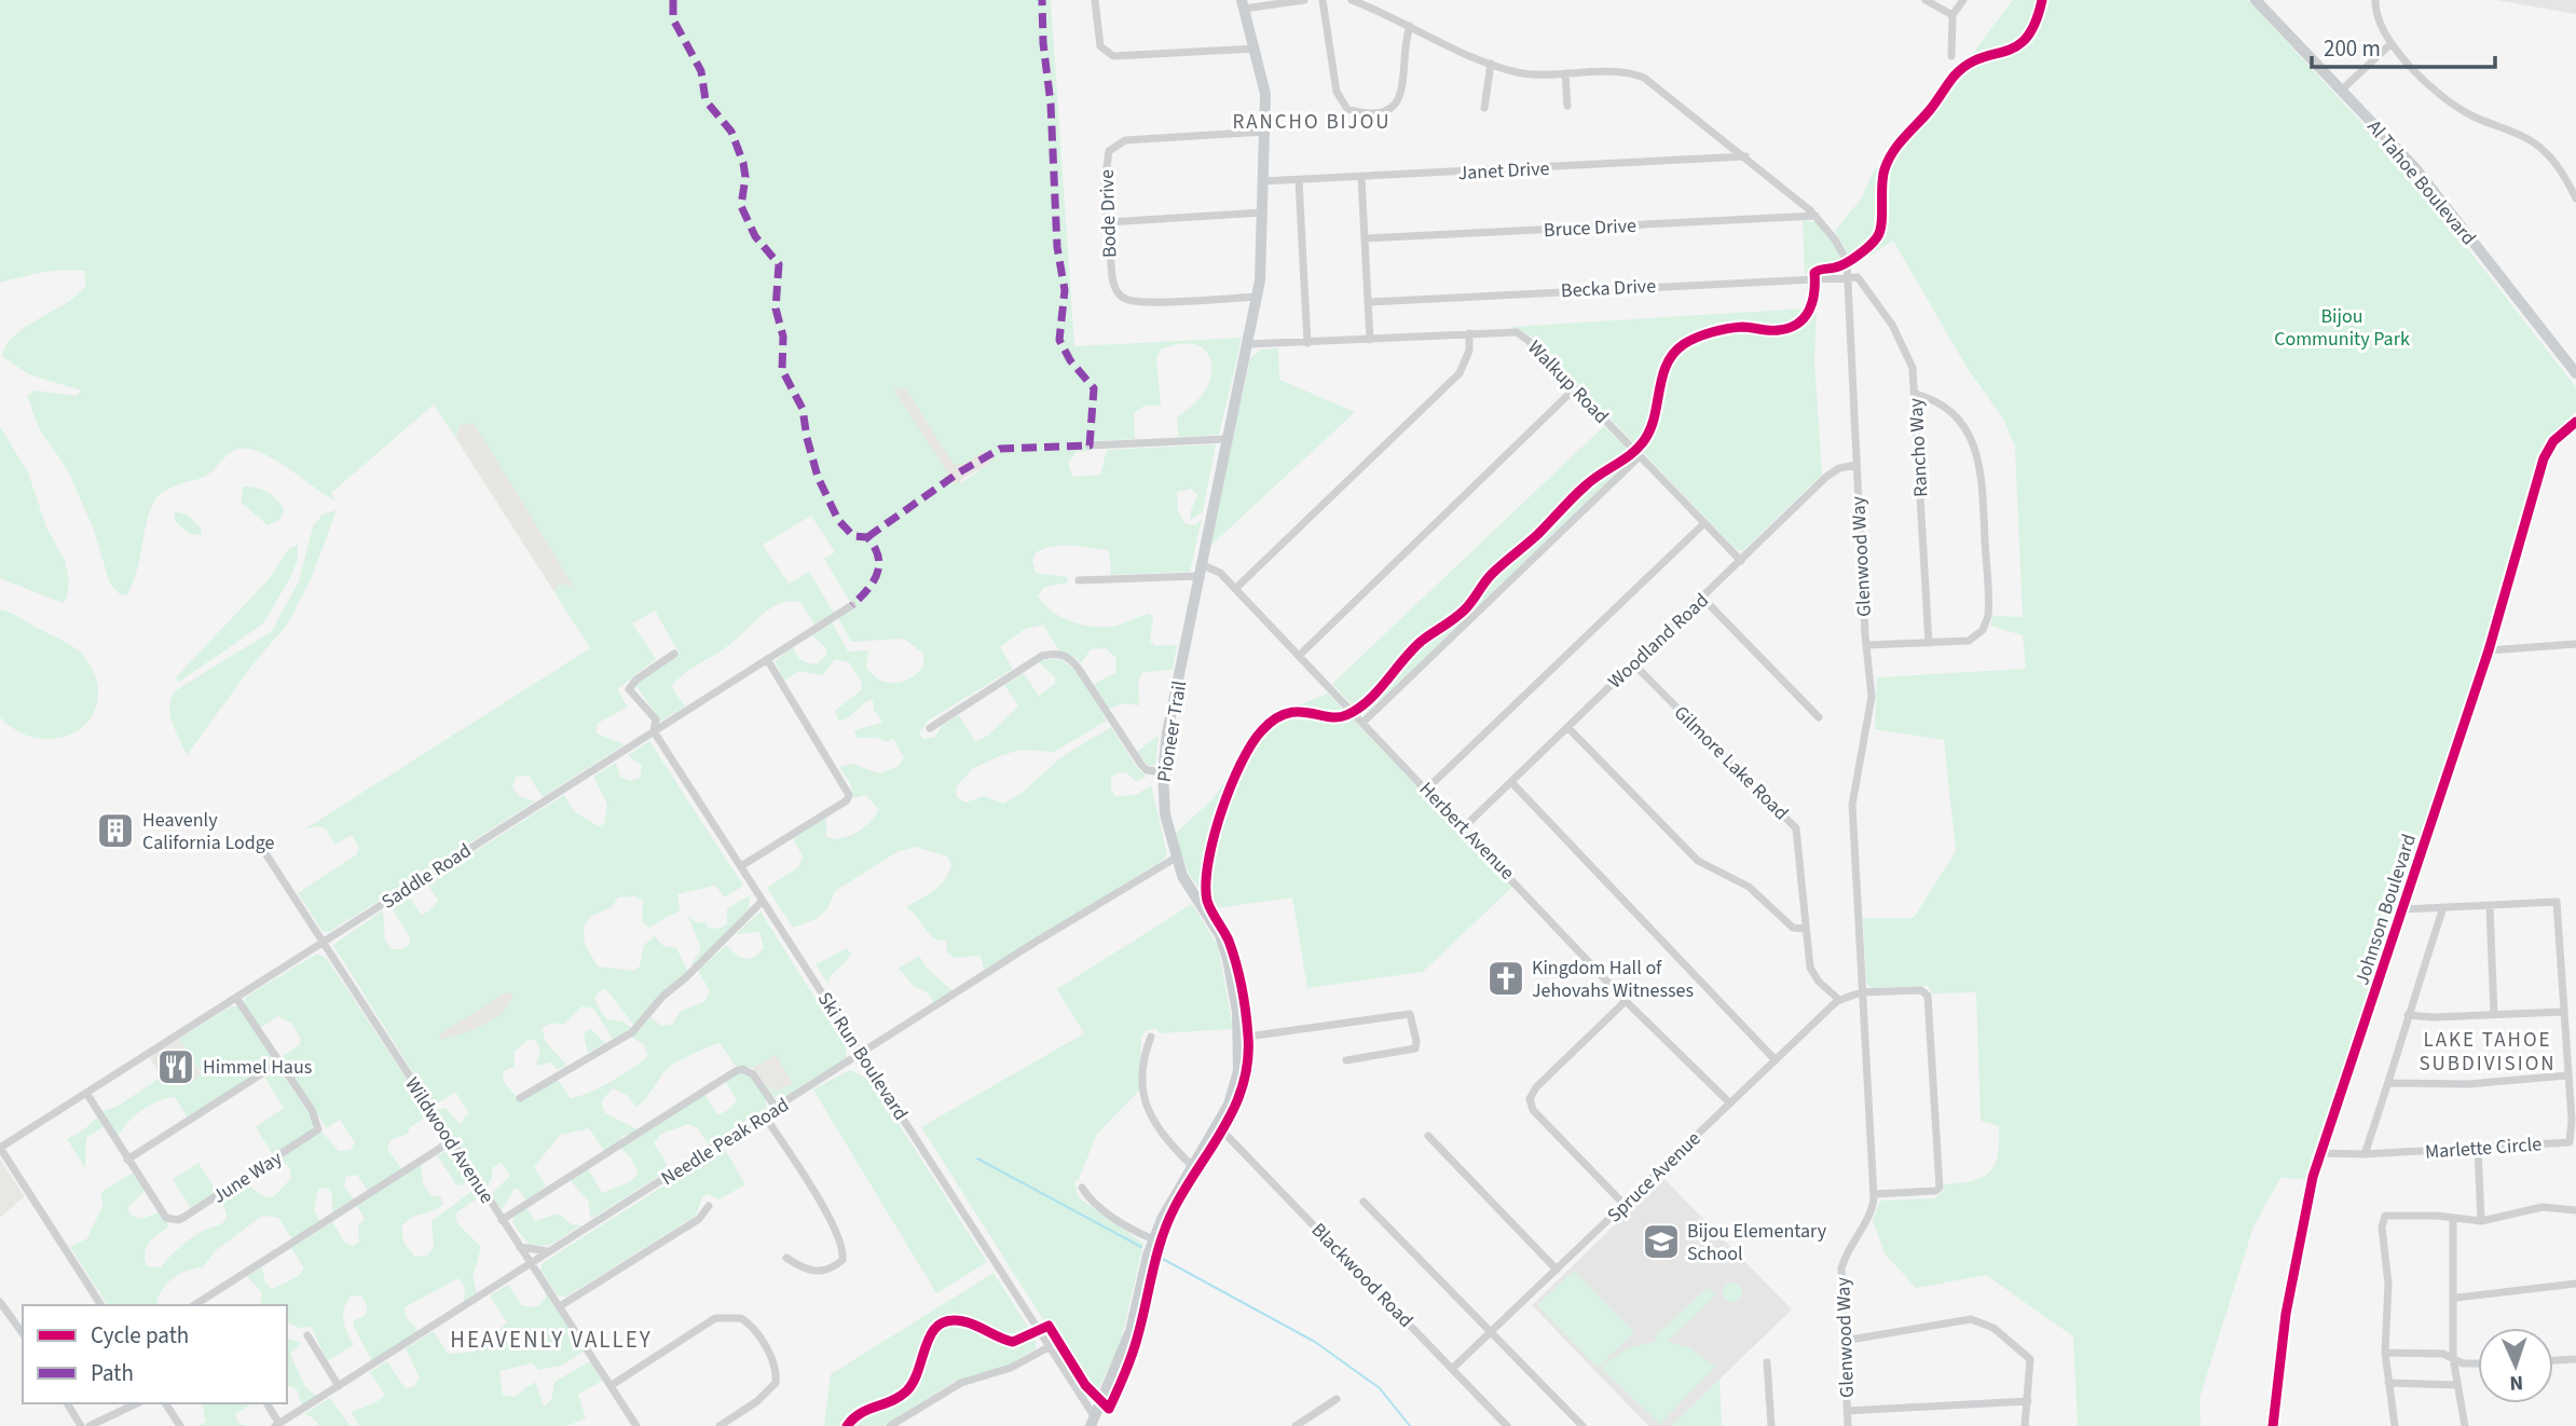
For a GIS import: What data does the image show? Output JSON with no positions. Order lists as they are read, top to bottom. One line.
{"streets":{"main road":["Al Tahoe Boulevard","Pioneer Trail"],"street":["Janet Drive","Bode Drive","Bruce Drive","Becka Drive","Walkup Road","Rancho Way","Glenwood Way","Woodland Road","Gilmore Lake Road","Herbert Avenue","Saddle Road","Johnson Boulevard","Ski Run Boulevard","Wildwood Avenue","Needle Peak Road","Marlette Circle","June Way","Spruce Avenue","Blackwood Road"]},"crossings":[["Janet Drive","Glenwood Way"],["Janet Drive","Pioneer Trail"],["Bode Drive","Pioneer Trail"],["Bruce Drive","Glenwood Way"],["Becka Drive","Rancho Way"],["Becka Drive","Glenwood Way"],["Walkup Road","Woodland Road"],["Walkup Road","Pioneer Trail"],["Rancho Way","Glenwood Way"],["Glenwood Way","Woodland Road"],["Glenwood Way","Spruce Avenue"],["Woodland Road","Gilmore Lake Road"],["Woodland Road","Herbert Avenue"],["Pioneer Trail","Herbert Avenue"],["Pioneer Trail","Ski Run Boulevard"],["Pioneer Trail","Needle Peak Road"],["Pioneer Trail","Blackwood Road"],["Gilmore Lake Road","Spruce Avenue"],["Herbert Avenue","Spruce Avenue"],["Saddle Road","Ski Run Boulevard"],["Saddle Road","Wildwood Avenue"],["Saddle Road","June Way"],["Johnson Boulevard","Marlette Circle"],["Ski Run Boulevard","Needle Peak Road"],["Wildwood Avenue","Needle Peak Road"],["Spruce Avenue","Blackwood Road"]],"districts":["RANCHO BIJOU","LAKE TAHOE SUBDIVISION","HEAVENLY VALLEY"],"parks":["Bijou Community Park"],"places":{"building":["Heavenly California Lodge"],"church":["Kingdom Hall of Jehovahs Witnesses"],"restaurant":["Himmel Haus"],"school or university":["Bijou Elementary School"]},"legend":["Cycle path","Path"],"scale_bar":"200 m","north":"bottom"}
